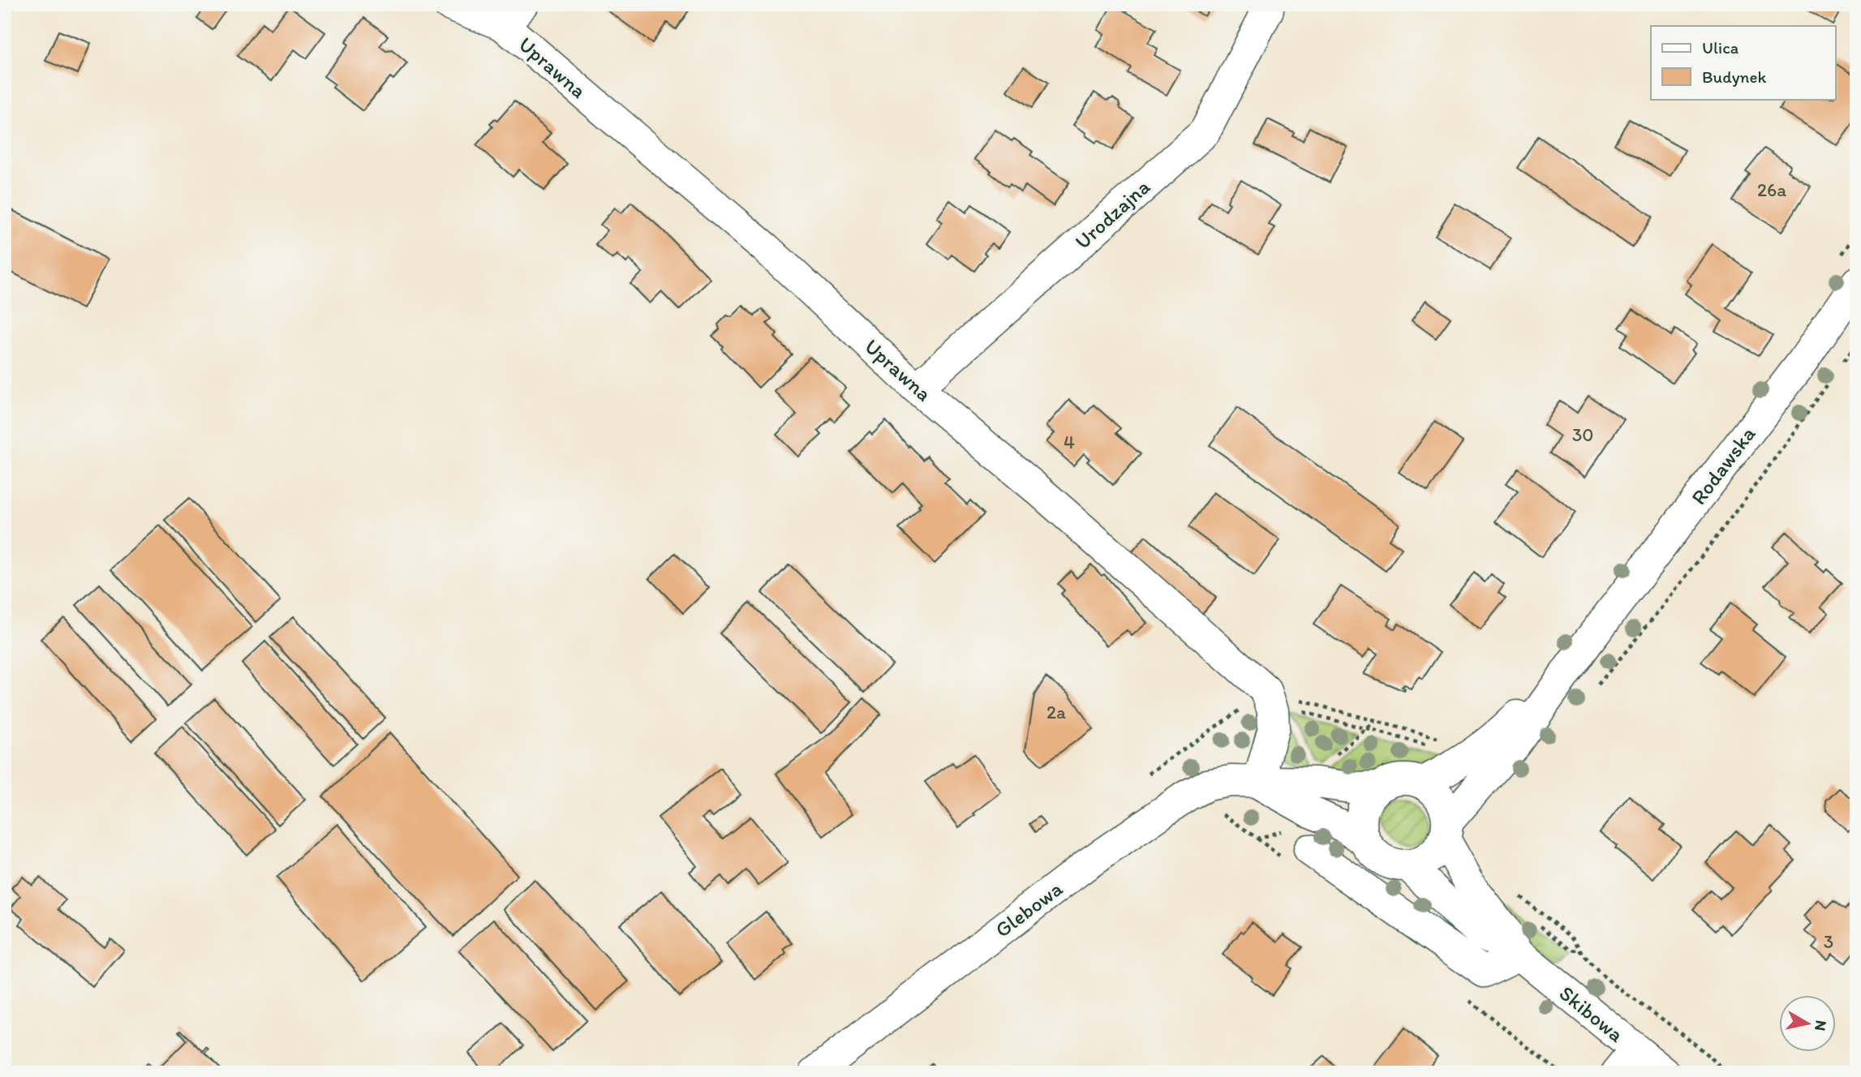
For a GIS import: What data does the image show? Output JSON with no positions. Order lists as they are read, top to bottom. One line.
{"streets":{"street":["Uprawna","Urodzajna","Rodawska","Glebowa","Skibowa"]},"crossings":[["Uprawna","Urodzajna"],["Rodawska","Glebowa"],["Rodawska","Skibowa"],["Glebowa","Skibowa"]],"house_numbers":["26a","30","4","2a","3"],"legend":["Ulica","Budynek"],"north":"right"}
